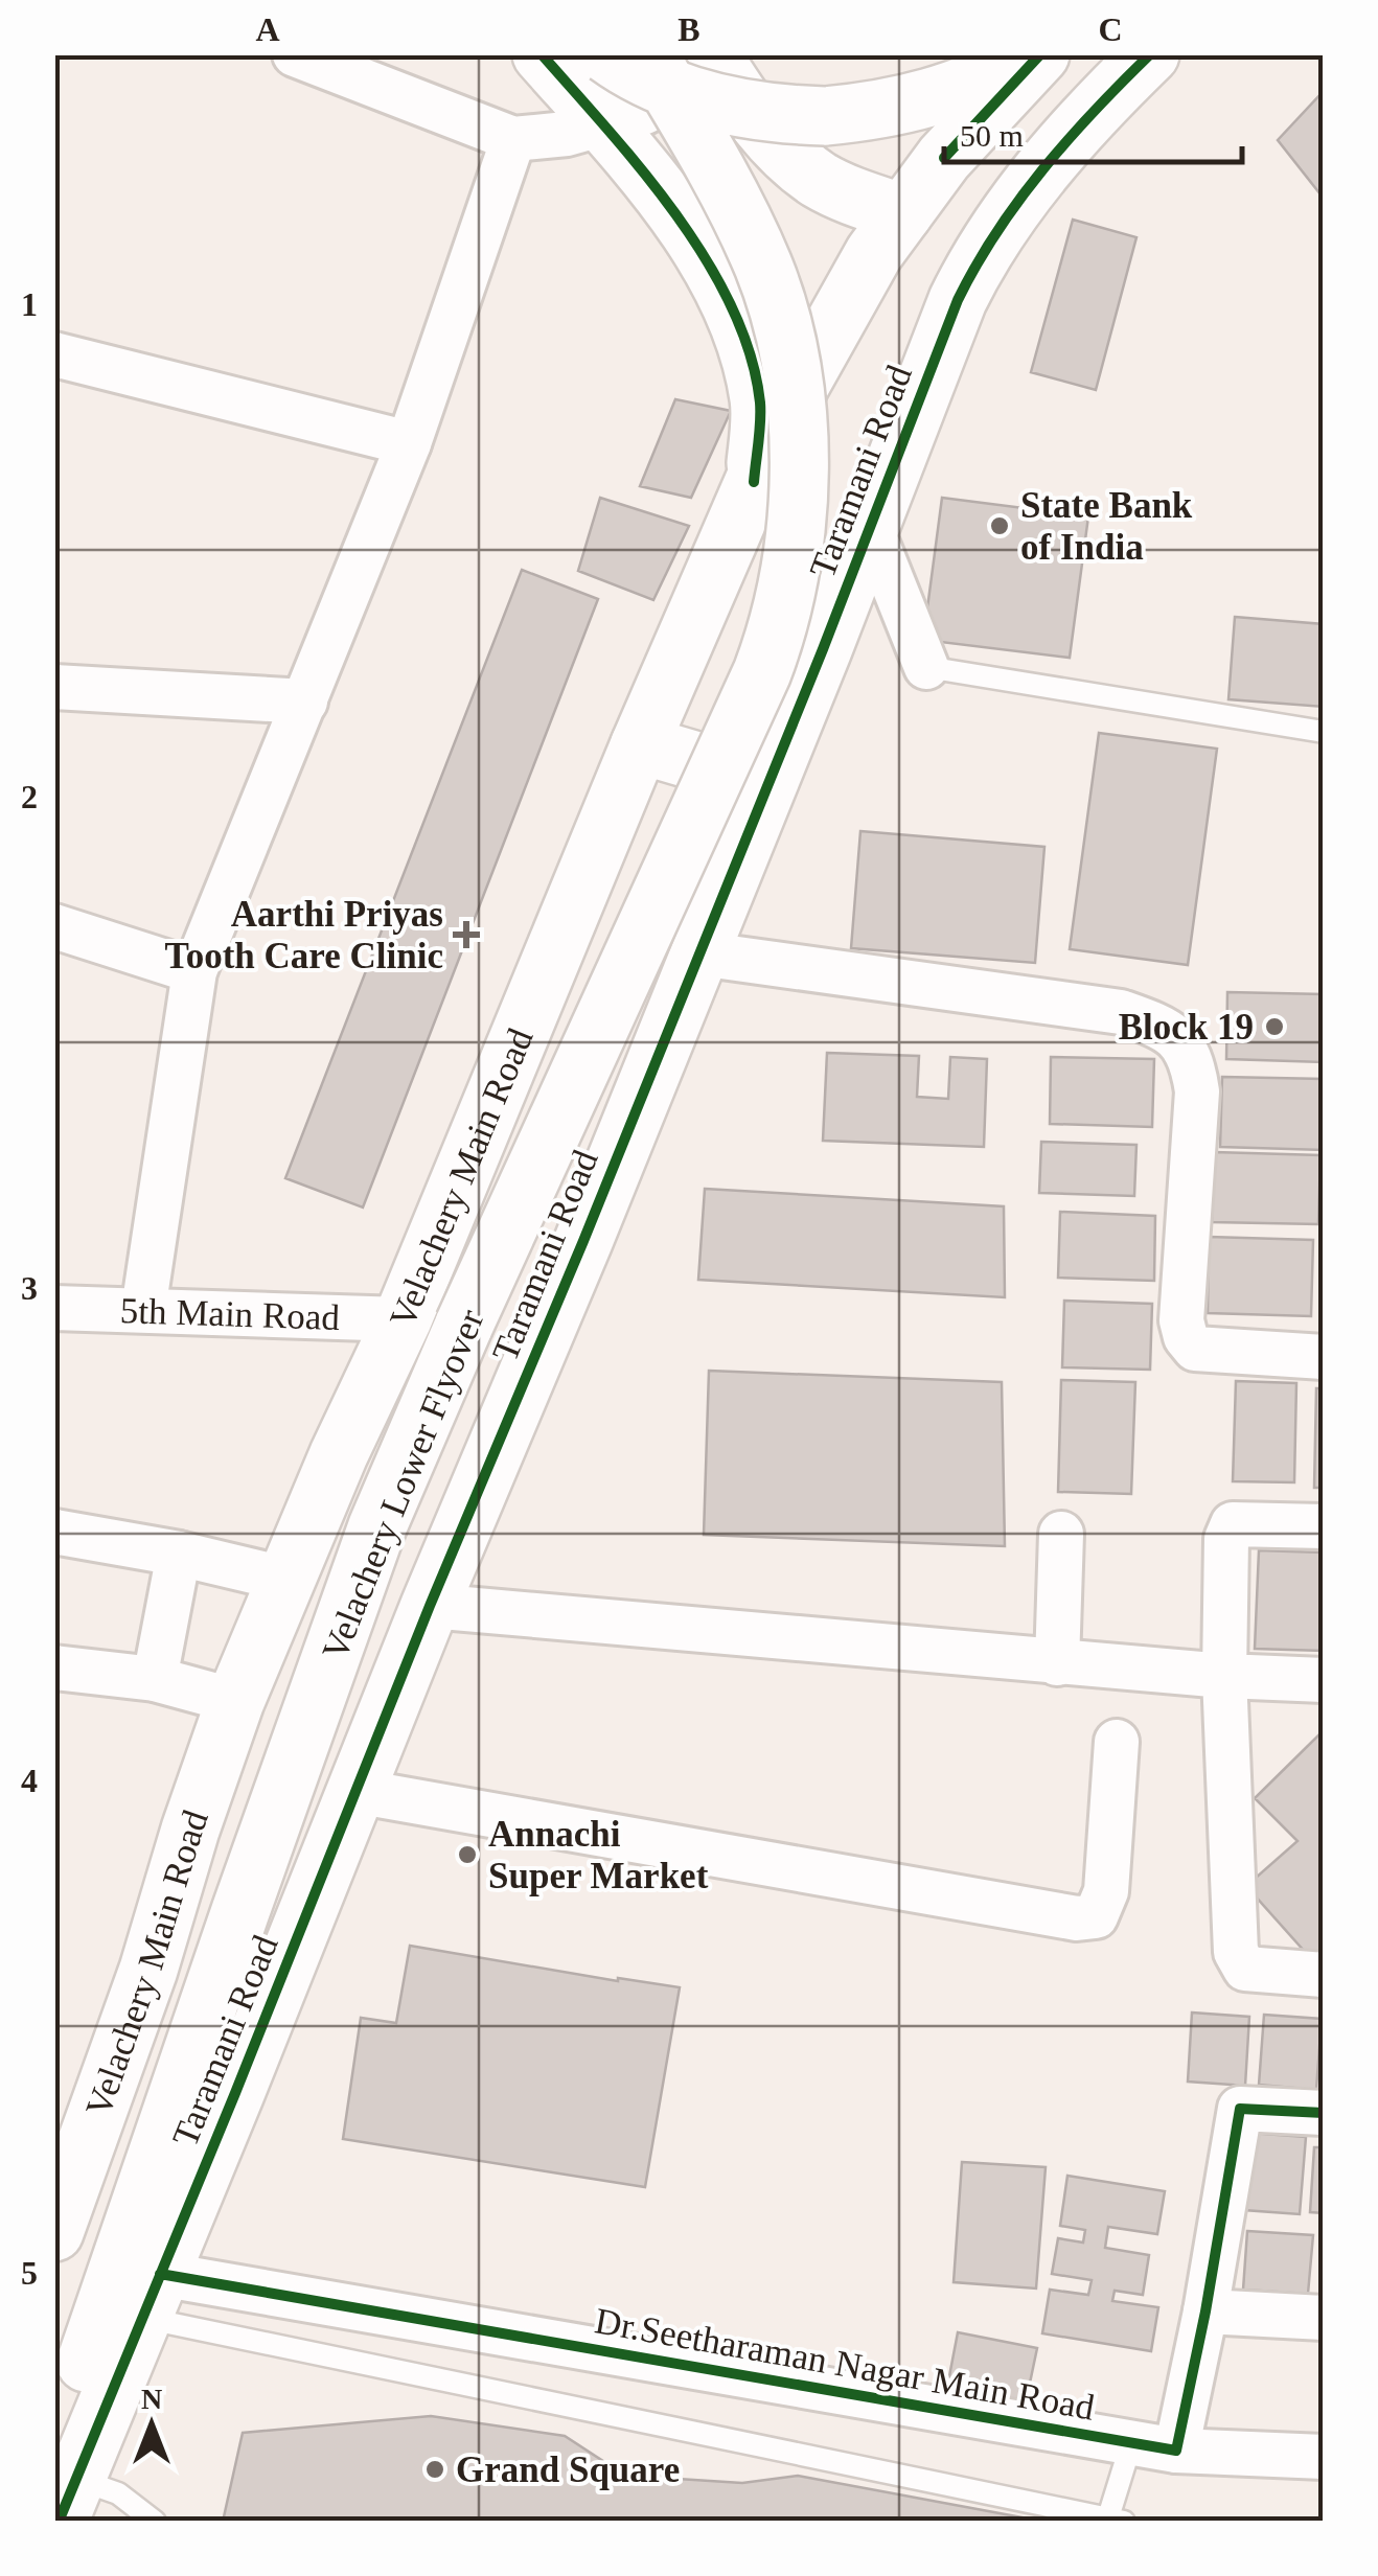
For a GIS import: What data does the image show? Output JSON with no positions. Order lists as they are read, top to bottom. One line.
{"streets":{"main road":["Taramani Road","Velachery Main Road","Velachery Lower Flyover"],"street":["5th Main Road","Dr.Seetharaman Nagar Main Road"]},"crossings":[["Taramani Road","Velachery Lower Flyover"],["Taramani Road","Dr.Seetharaman Nagar Main Road"],["Velachery Main Road","5th Main Road"],["Velachery Lower Flyover","Dr.Seetharaman Nagar Main Road"]],"places":{"other":["State Bank of India","Block 19","Annachi Super Market","Grand Square"],"health":["Aarthi Priyas Tooth Care Clinic"]},"scale_bar":"50 m","north":"top","grid":{"columns":["A","B","C"],"rows":["1","2","3","4","5"]}}
